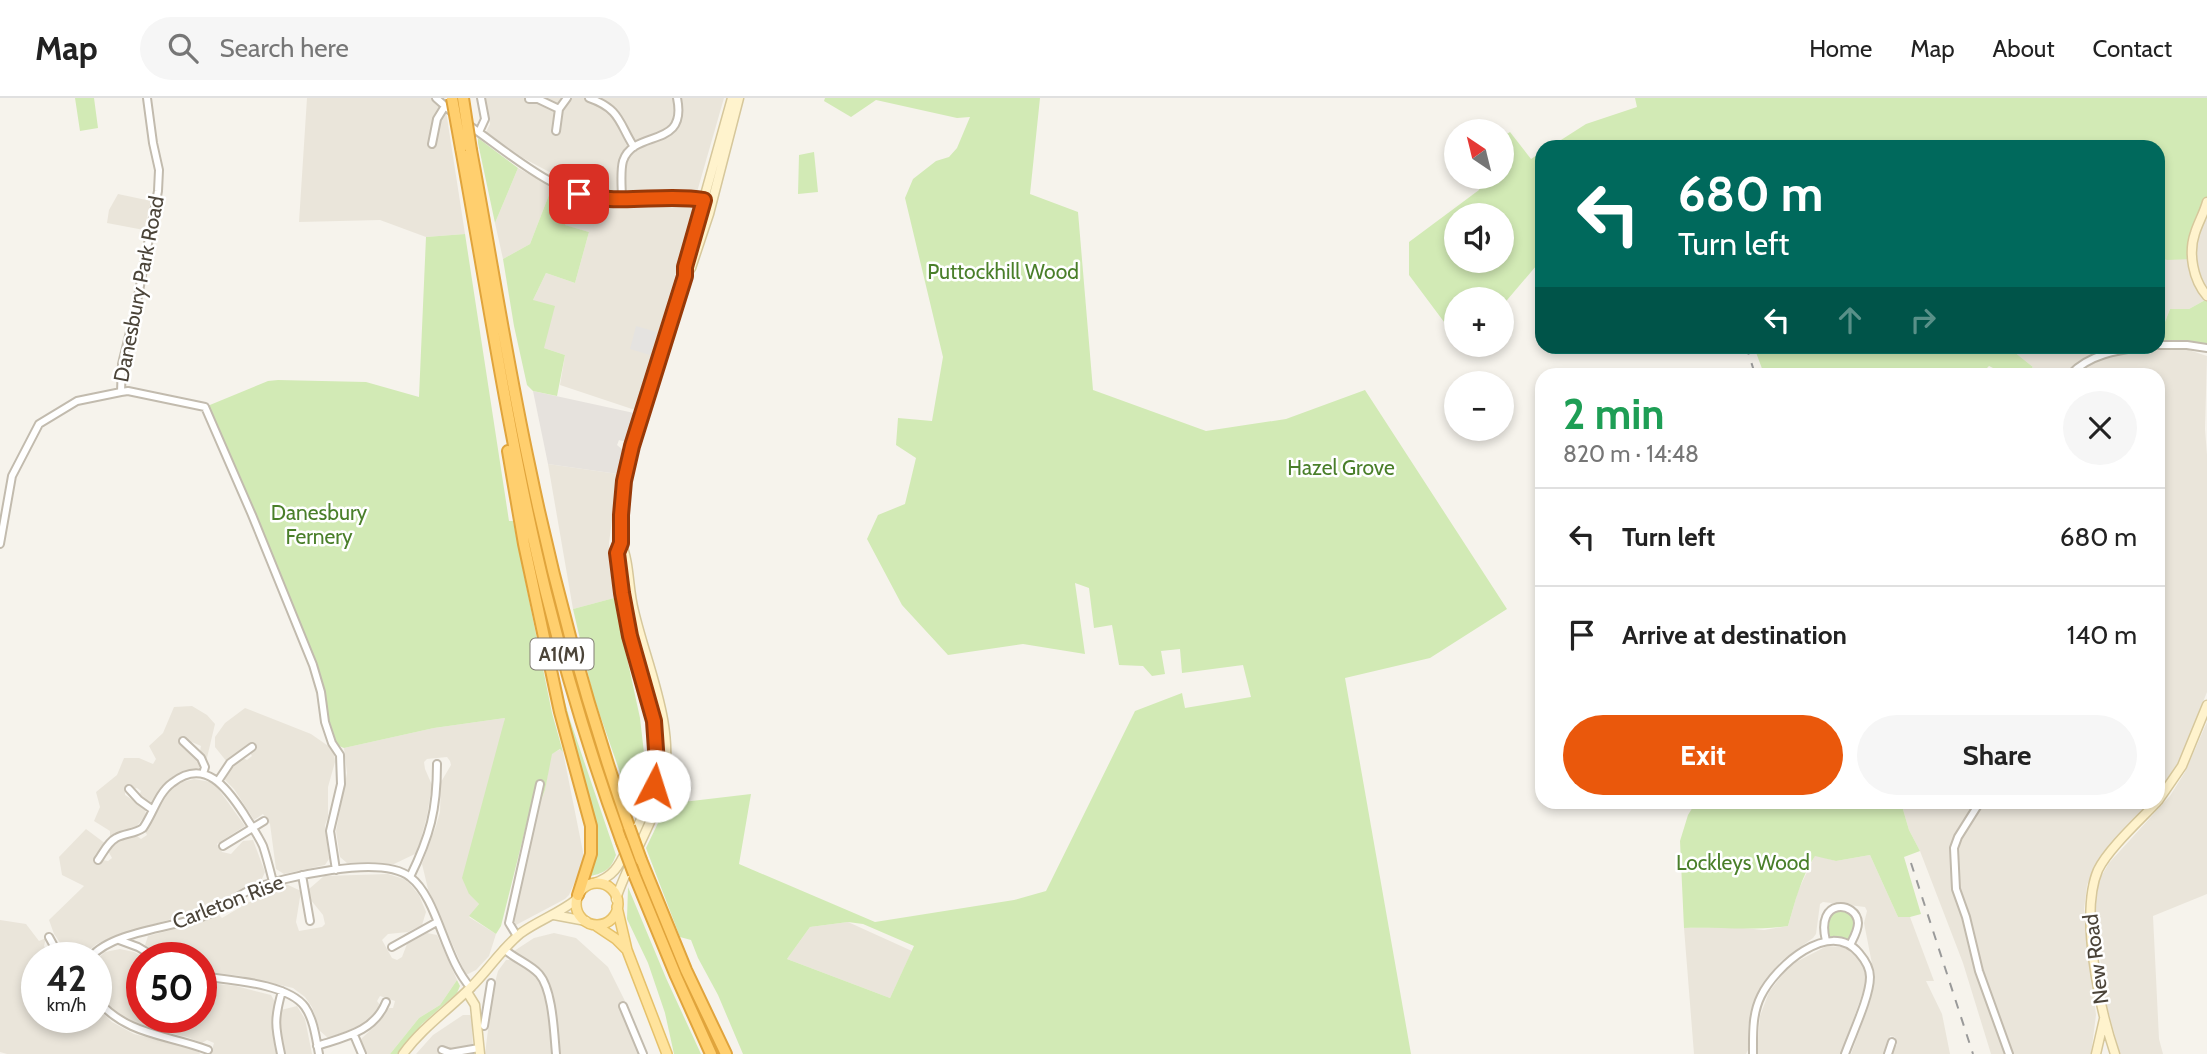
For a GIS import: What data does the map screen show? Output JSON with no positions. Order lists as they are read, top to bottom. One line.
{"streets":{"highway":["A1(M)"],"main road":["New Road"],"street":["Danesbury Park Road","Carleton Rise"]},"parks":["Puttockhill Wood","Hazel Grove","Danesbury Fernery","Lockleys Wood"],"north":"top left","page":{"header":"Map","search":"Search here","nav":["Home","Map","About","Contact"],"map_buttons":["+","−"],"turn":["680 m","Turn left"],"heading":["2 min","820 m · 14:48"],"list":[{"name":"Turn left","value":"680 m"},{"name":"Arrive at destination","value":"140 m"}],"buttons":["Exit","Share"],"speed":"42 km/h","limit":"50"}}
